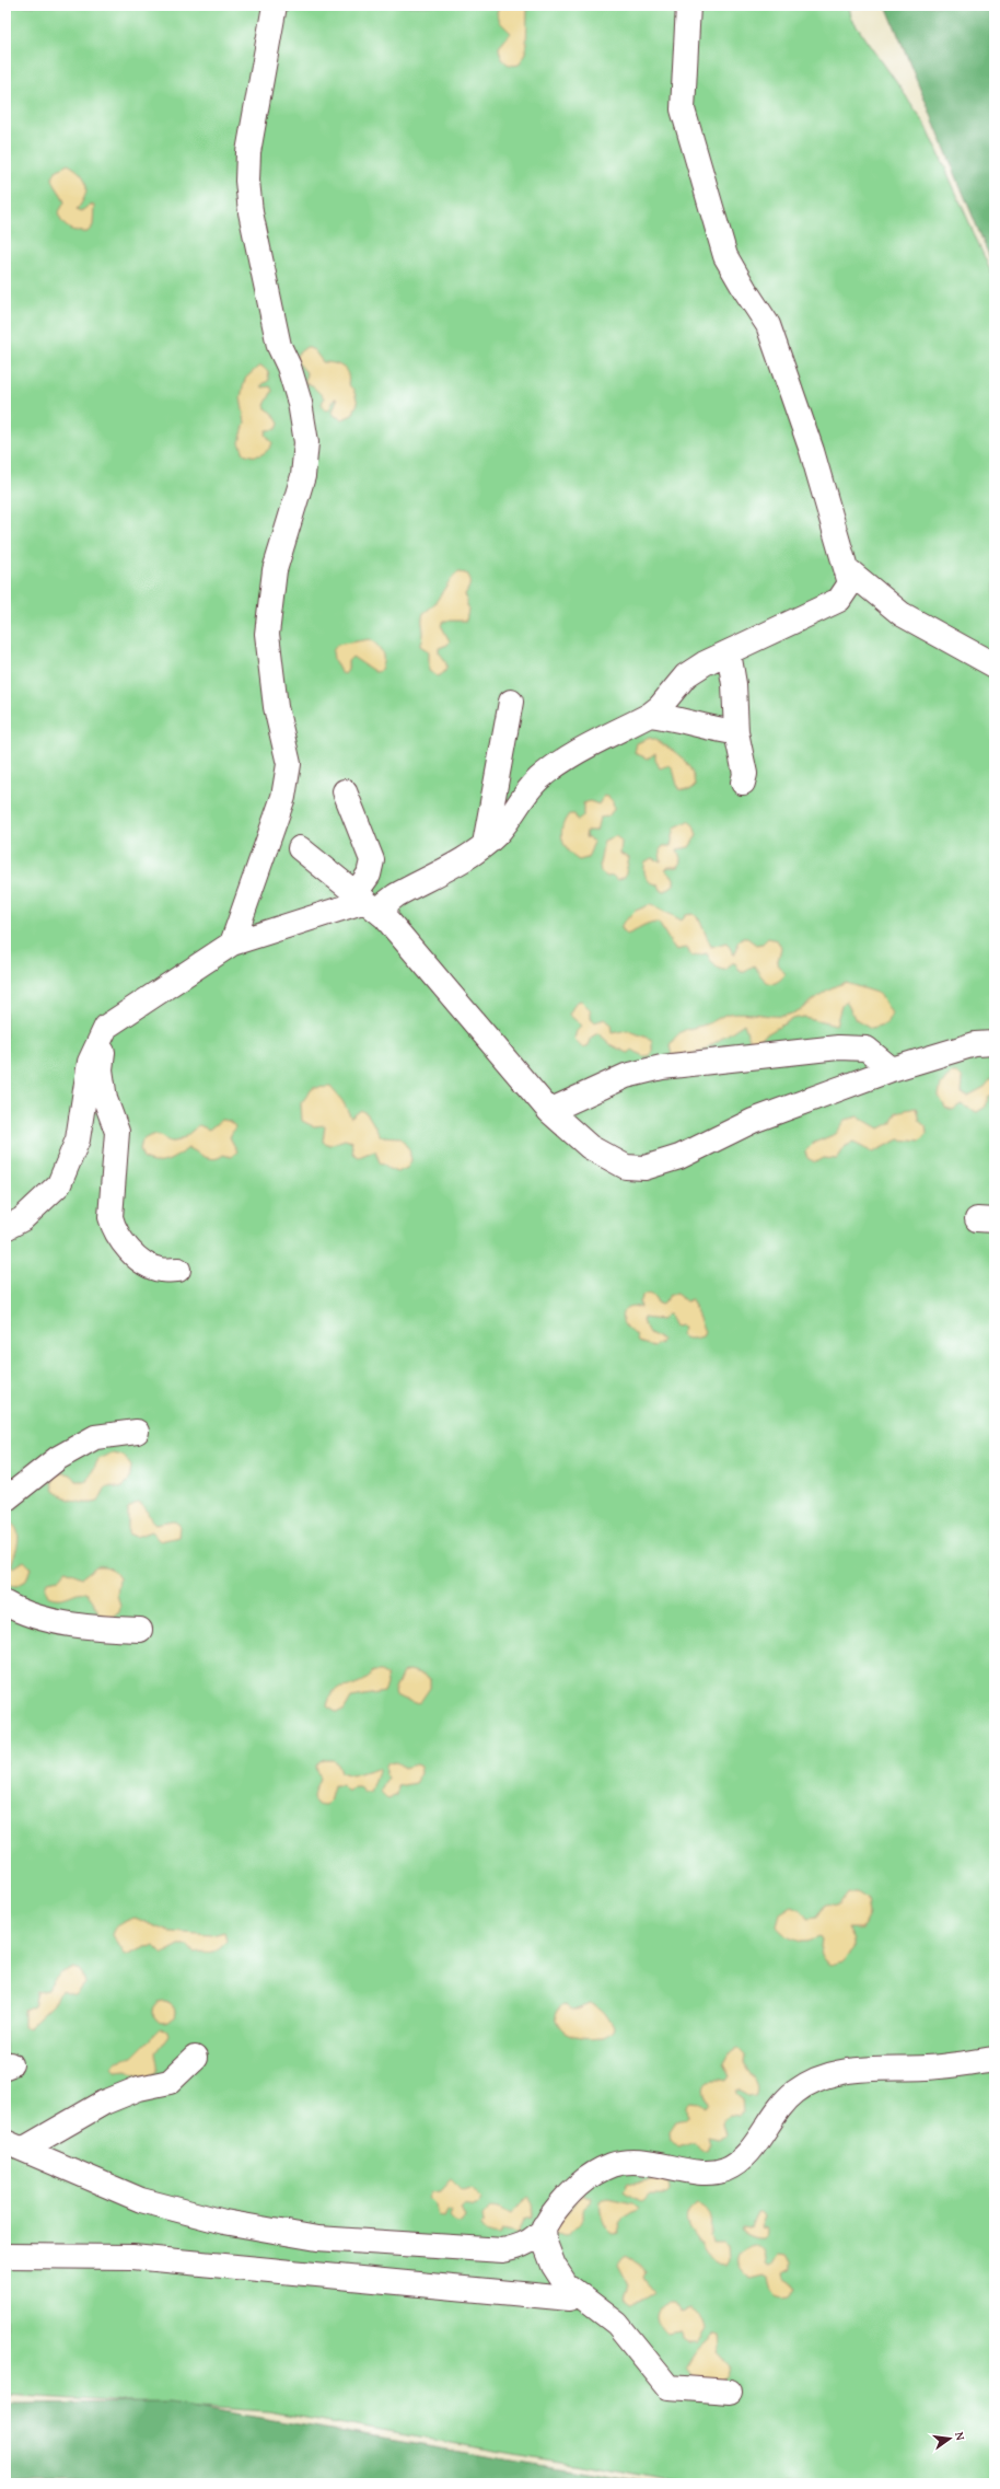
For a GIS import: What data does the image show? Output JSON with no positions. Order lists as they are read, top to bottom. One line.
{"north":"right"}
